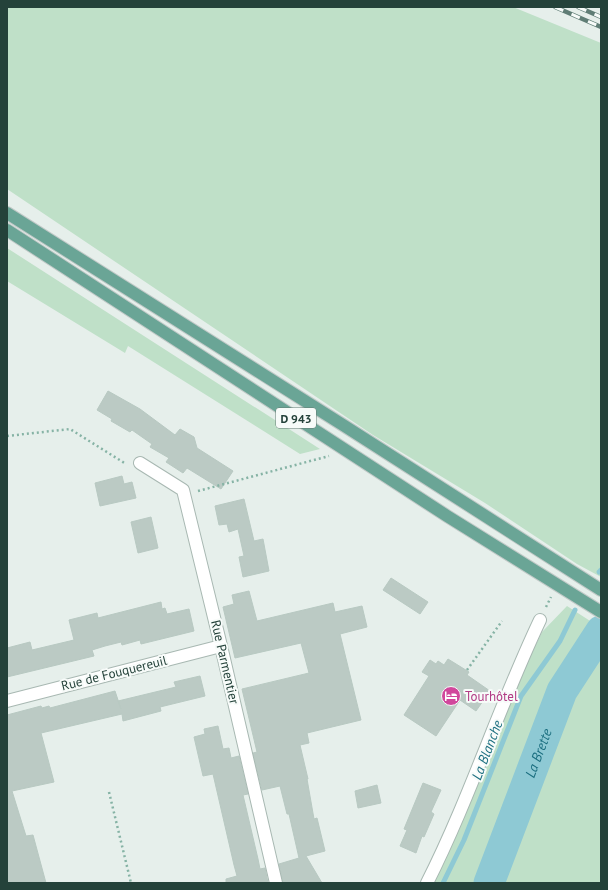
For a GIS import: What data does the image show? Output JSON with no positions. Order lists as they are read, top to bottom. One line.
{"streets":{"main road":["D 943"],"street":["Rue Parmentier","Rue de Fouquereuil"]},"crossings":[["Rue Parmentier","Rue de Fouquereuil"]],"water":["La Blanche","La Brette"],"places":{"hotel":["Tourhôtel"]}}
